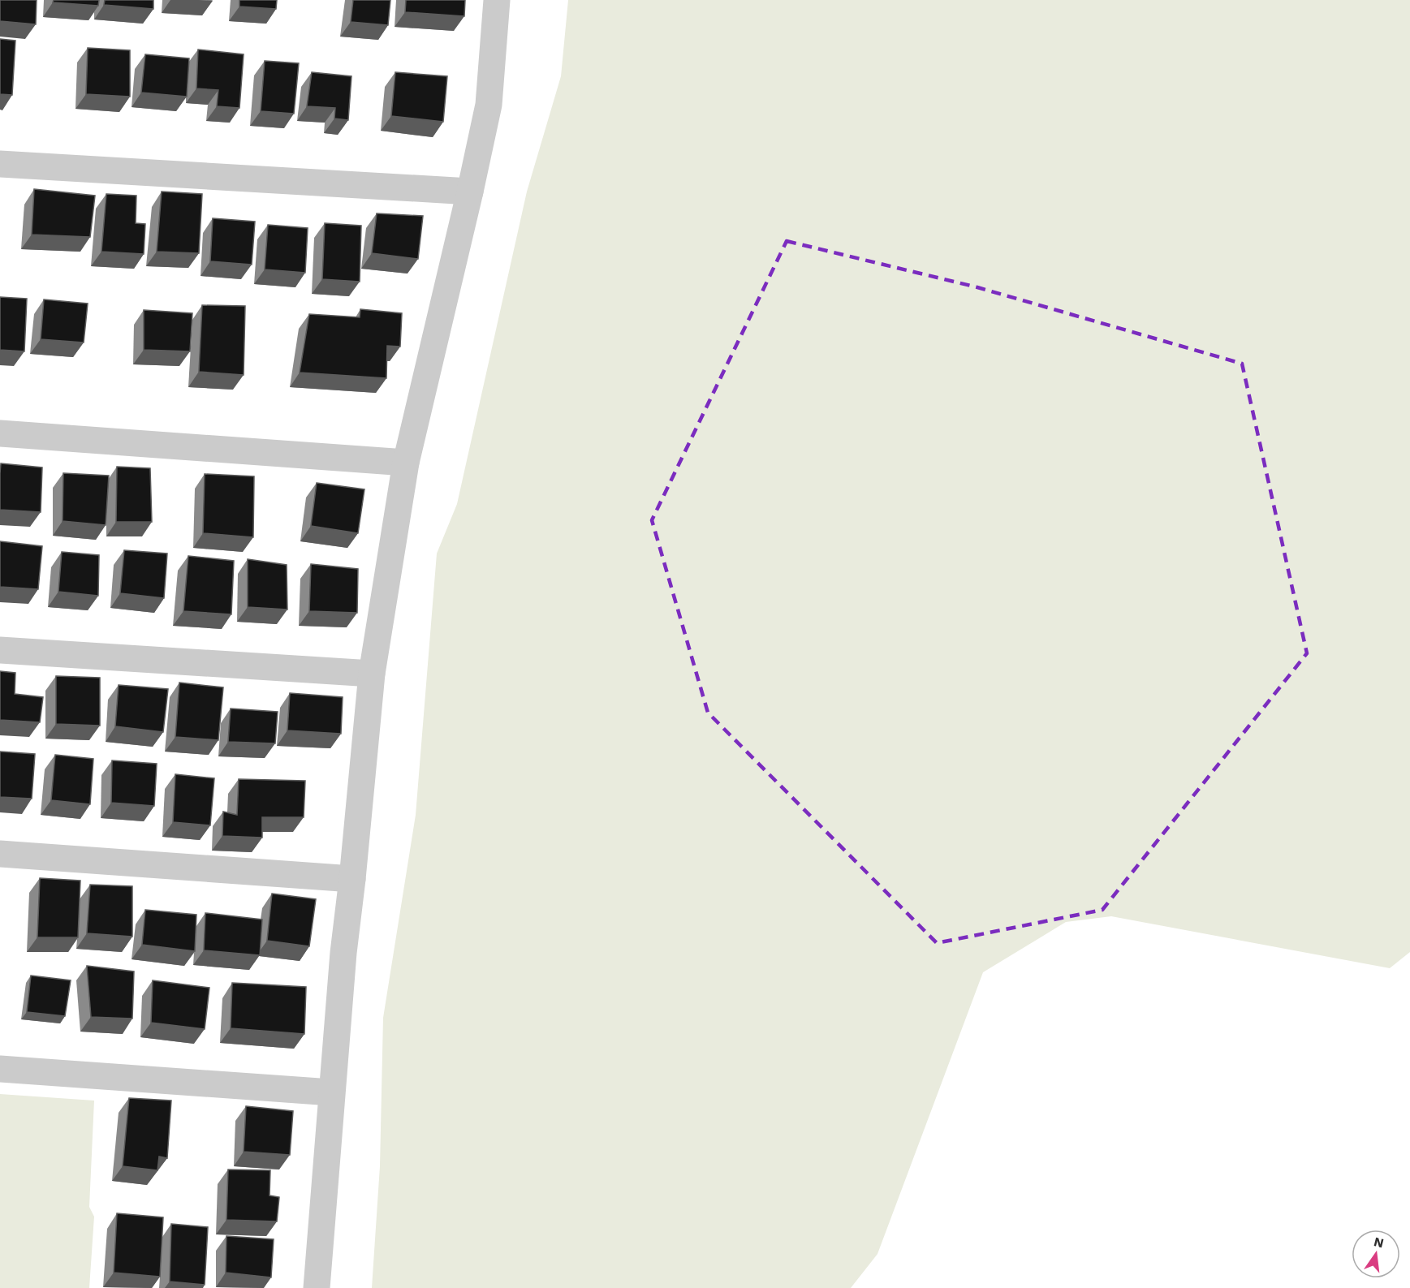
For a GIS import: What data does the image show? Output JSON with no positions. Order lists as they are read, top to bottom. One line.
{"north":"top"}
